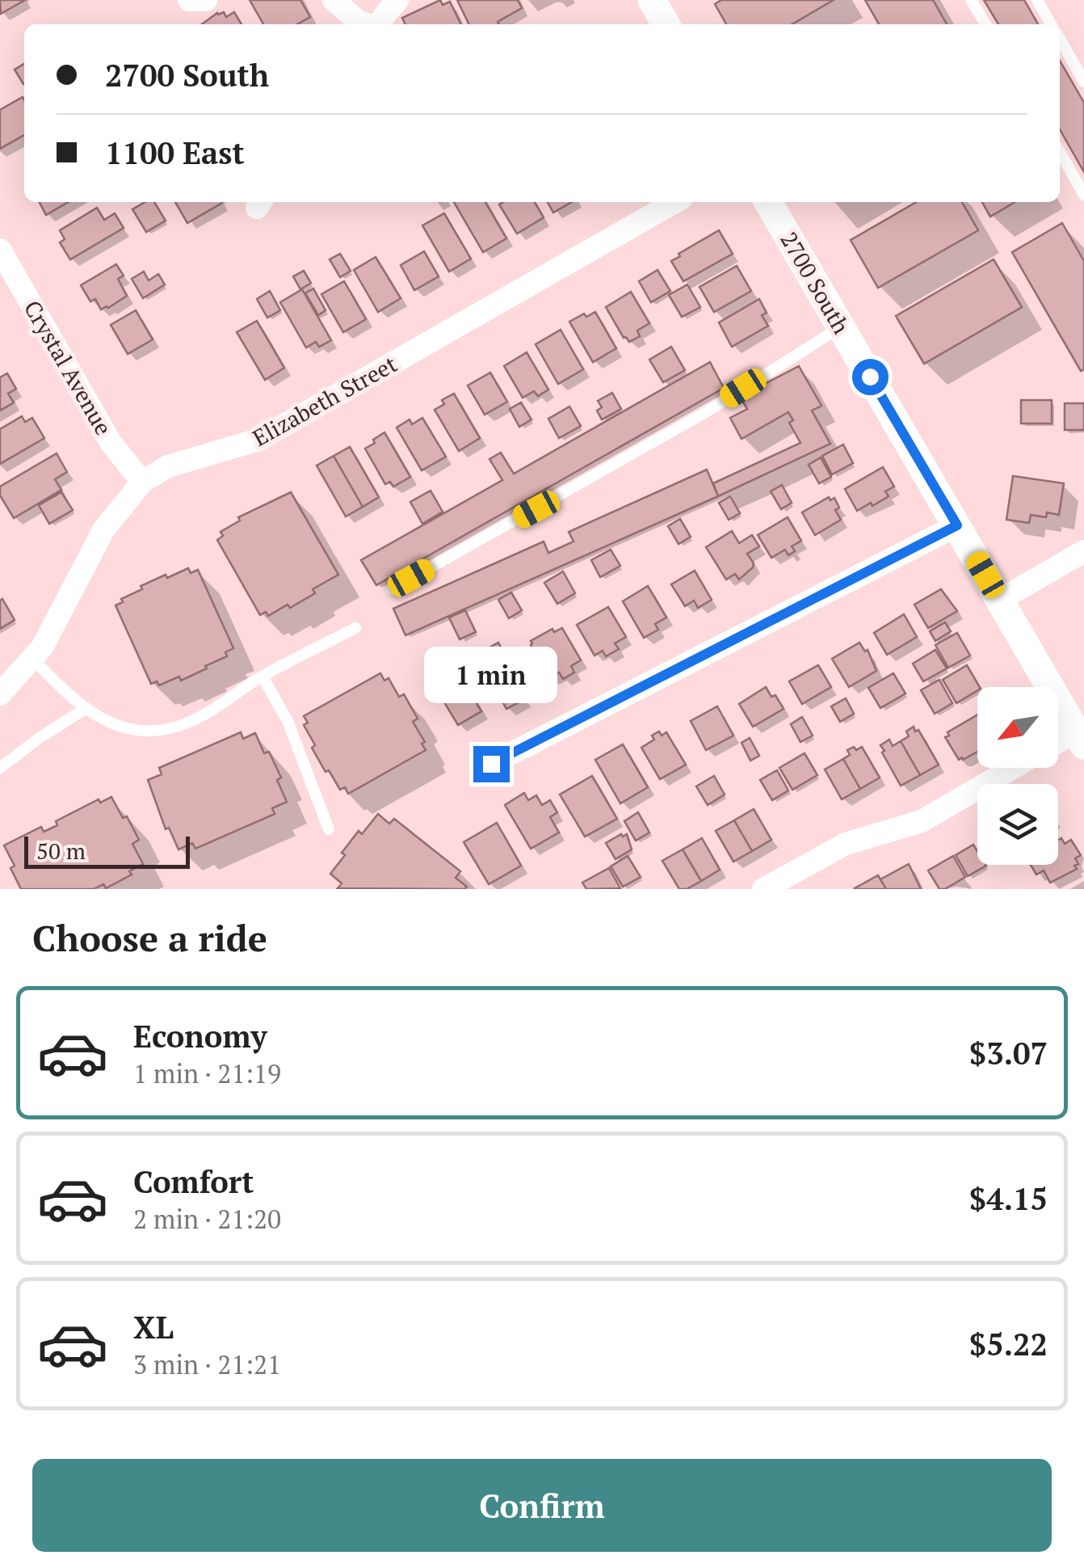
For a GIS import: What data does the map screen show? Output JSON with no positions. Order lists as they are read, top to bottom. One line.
{"streets":{"street":["2700 South","Crystal Avenue","Elizabeth Street"]},"crossings":[["Crystal Avenue","Elizabeth Street"]],"scale_bar":"50 m","north":"bottom left","page":{"banner":["2700 South","1100 East"],"bubble":"1 min","scale":"50 m","heading":"Choose a ride","list":[{"name":"Economy","note":"1 min · 21:19","value":"$3.07"},{"name":"Comfort","note":"2 min · 21:20","value":"$4.15"},{"name":"XL","note":"3 min · 21:21","value":"$5.22"}],"buttons":"Confirm"}}
